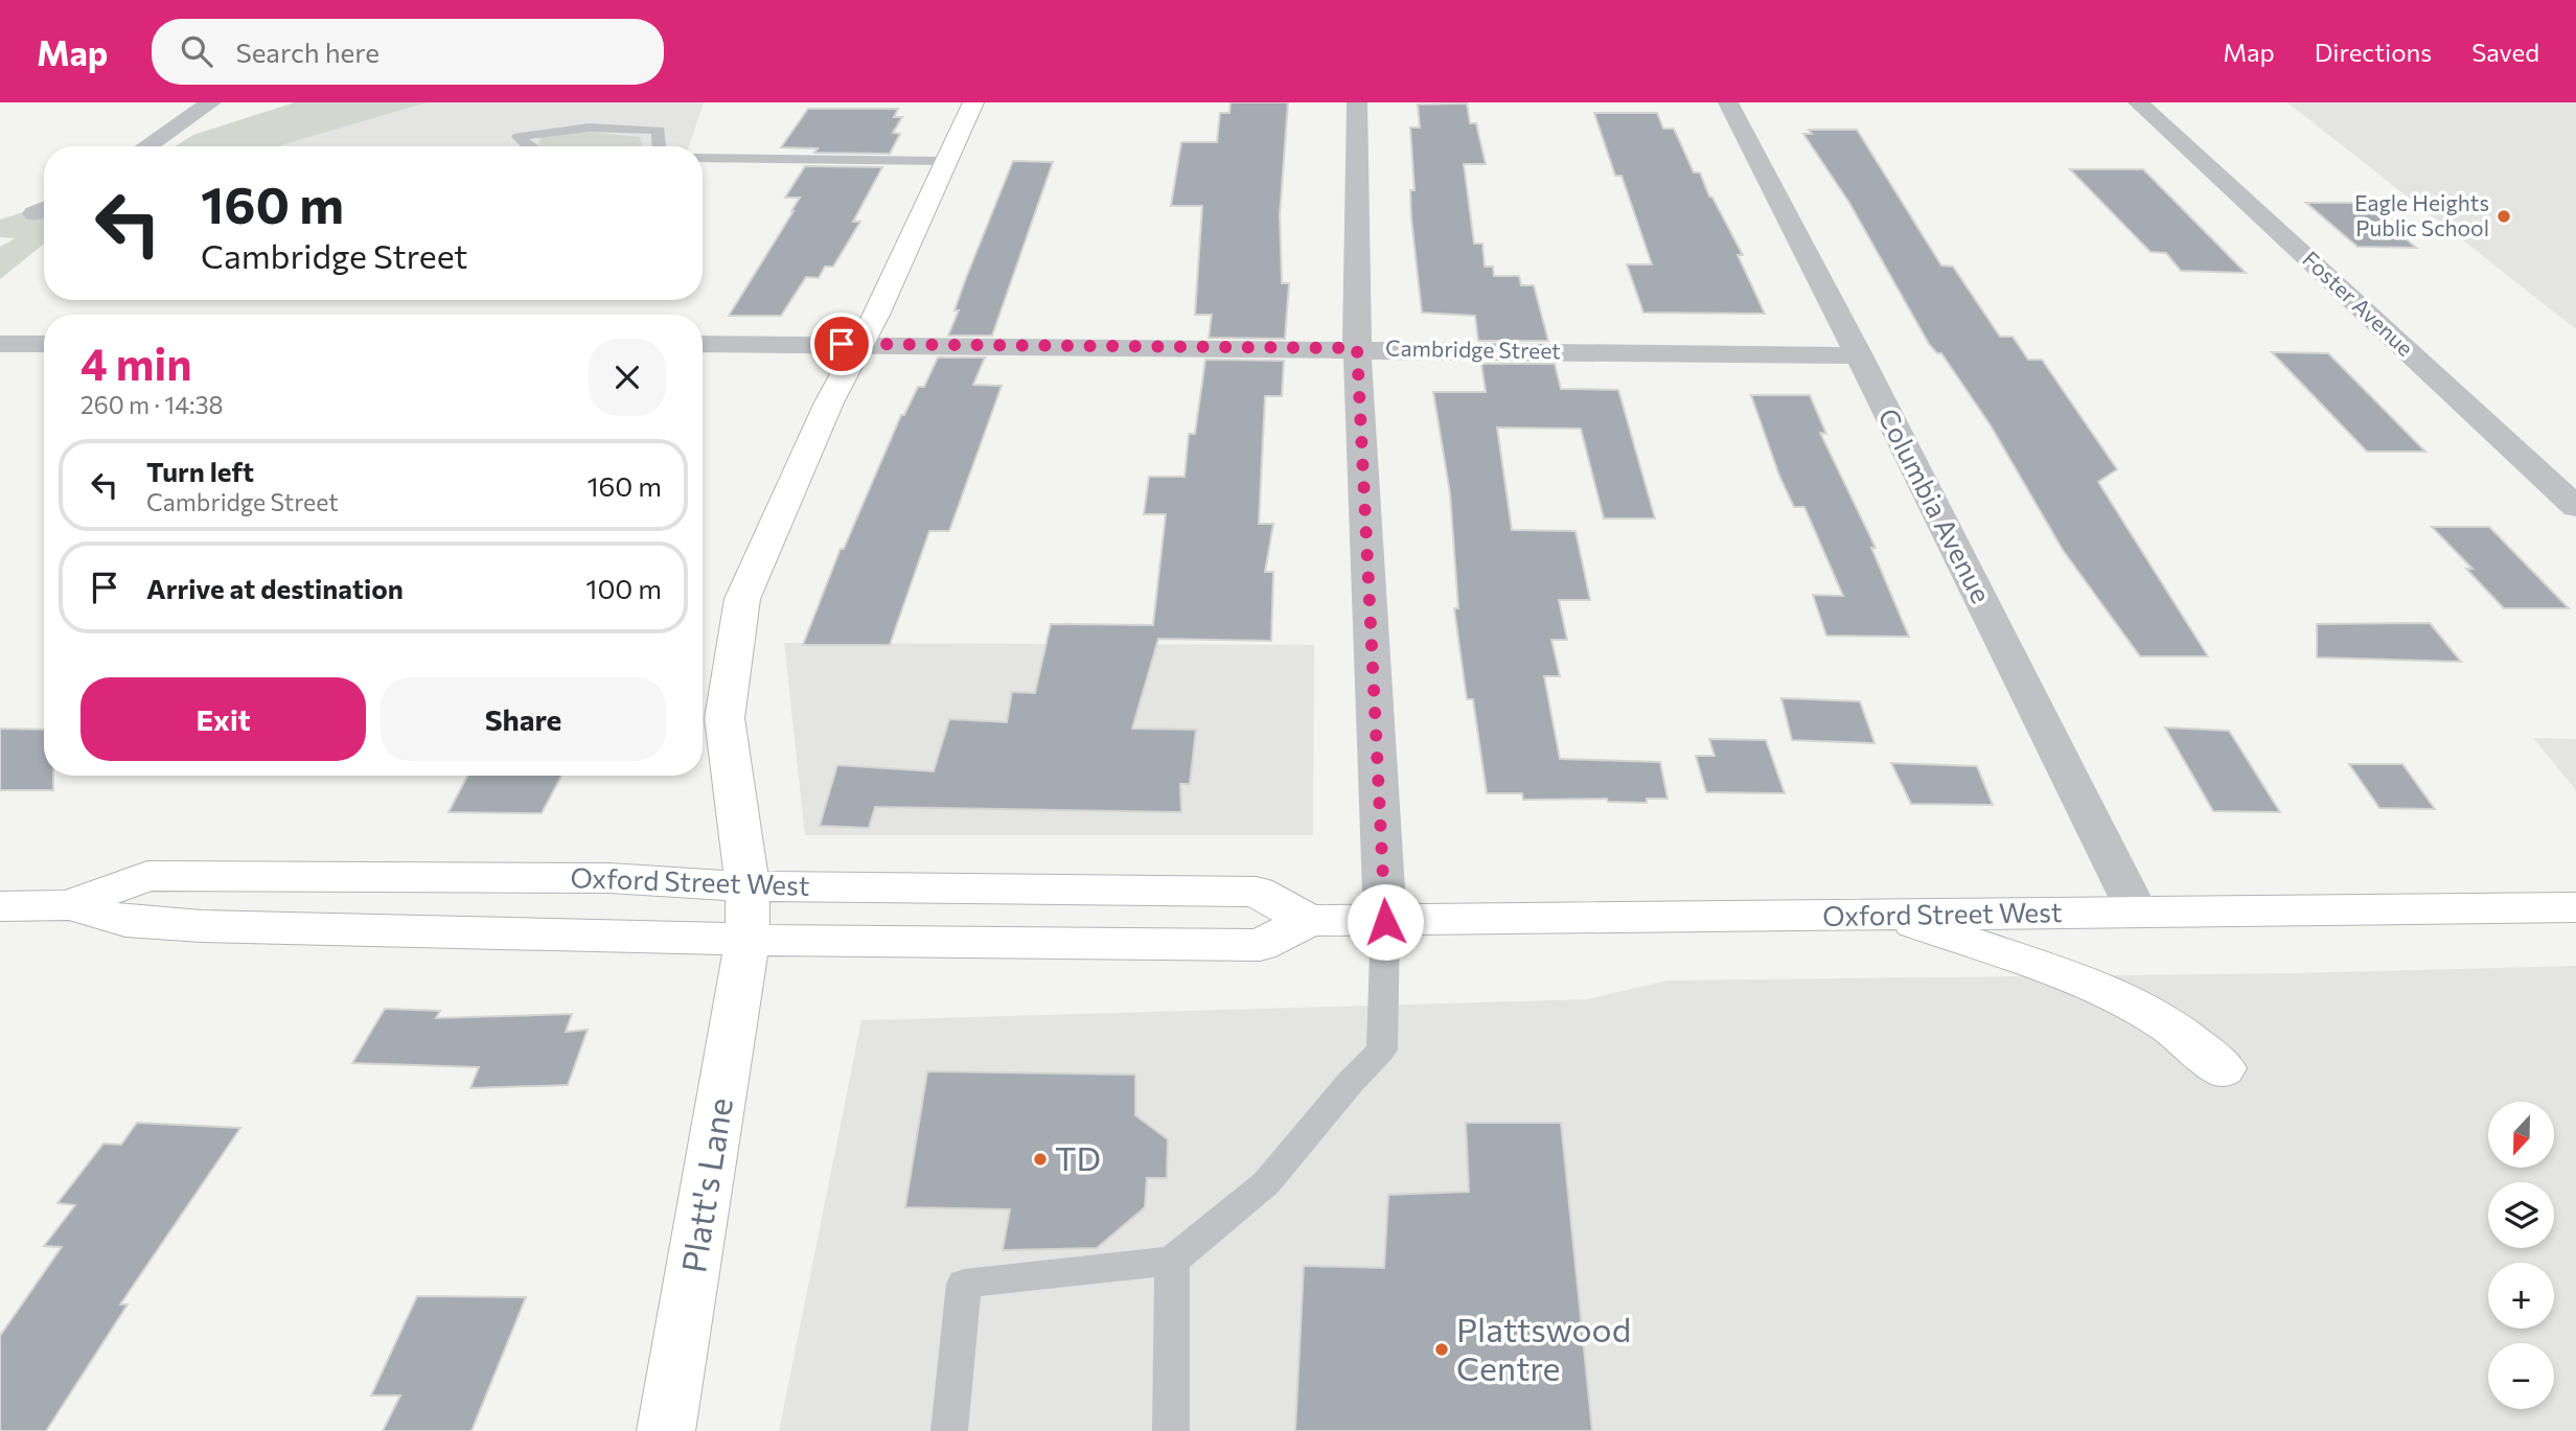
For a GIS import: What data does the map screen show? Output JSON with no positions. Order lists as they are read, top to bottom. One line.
{"streets":{"street":["Foster Avenue","Cambridge Street","Columbia Avenue","Oxford Street West","Platt's Lane"]},"crossings":[["Cambridge Street","Columbia Avenue"],["Cambridge Street","Platt's Lane"],["Columbia Avenue","Oxford Street West"],["Oxford Street West","Platt's Lane"]],"places":["Eagle Heights Public School","TD","Plattswood Centre"],"north":"bottom","page":{"header":"Map","search":"Search here","nav":["Map","Directions","Saved"],"turn":["160 m","Cambridge Street"],"heading":["4 min","260 m · 14:38"],"list":[{"name":"Turn left","note":"Cambridge Street","value":"160 m"},{"name":"Arrive at destination","value":"100 m"}],"buttons":["Exit","Share"],"map_buttons":["+","−"]}}
